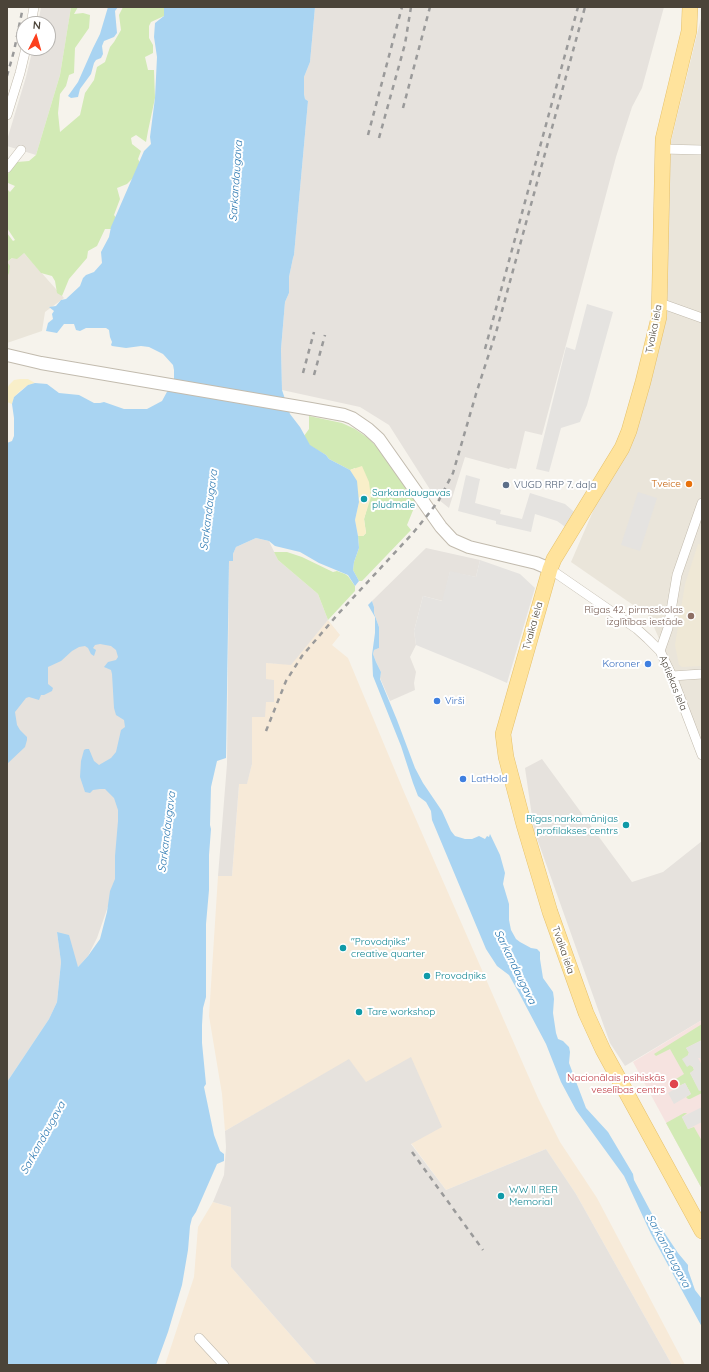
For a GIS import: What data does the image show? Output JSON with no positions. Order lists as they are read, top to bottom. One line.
{"streets":{"main road":["Tvaika iela"],"street":["Aptiekas iela"]},"crossings":[["Tvaika iela","Aptiekas iela"]],"water":["Sarkandaugava"],"places":["Tveice","VUGD RRP 7. daļa","Sarkandaugavas pludmale","Rīgas 42. pirmsskolas izglītības iestāde","Koroner","Virši","LatHold","Rīgas narkomānijas profilakses centrs","\"Provodņiks\" creative quarter","Provodņiks","Tare workshop","Nacionālais psihiskās veselības centrs","WW II RER Memorial"],"north":"top"}
